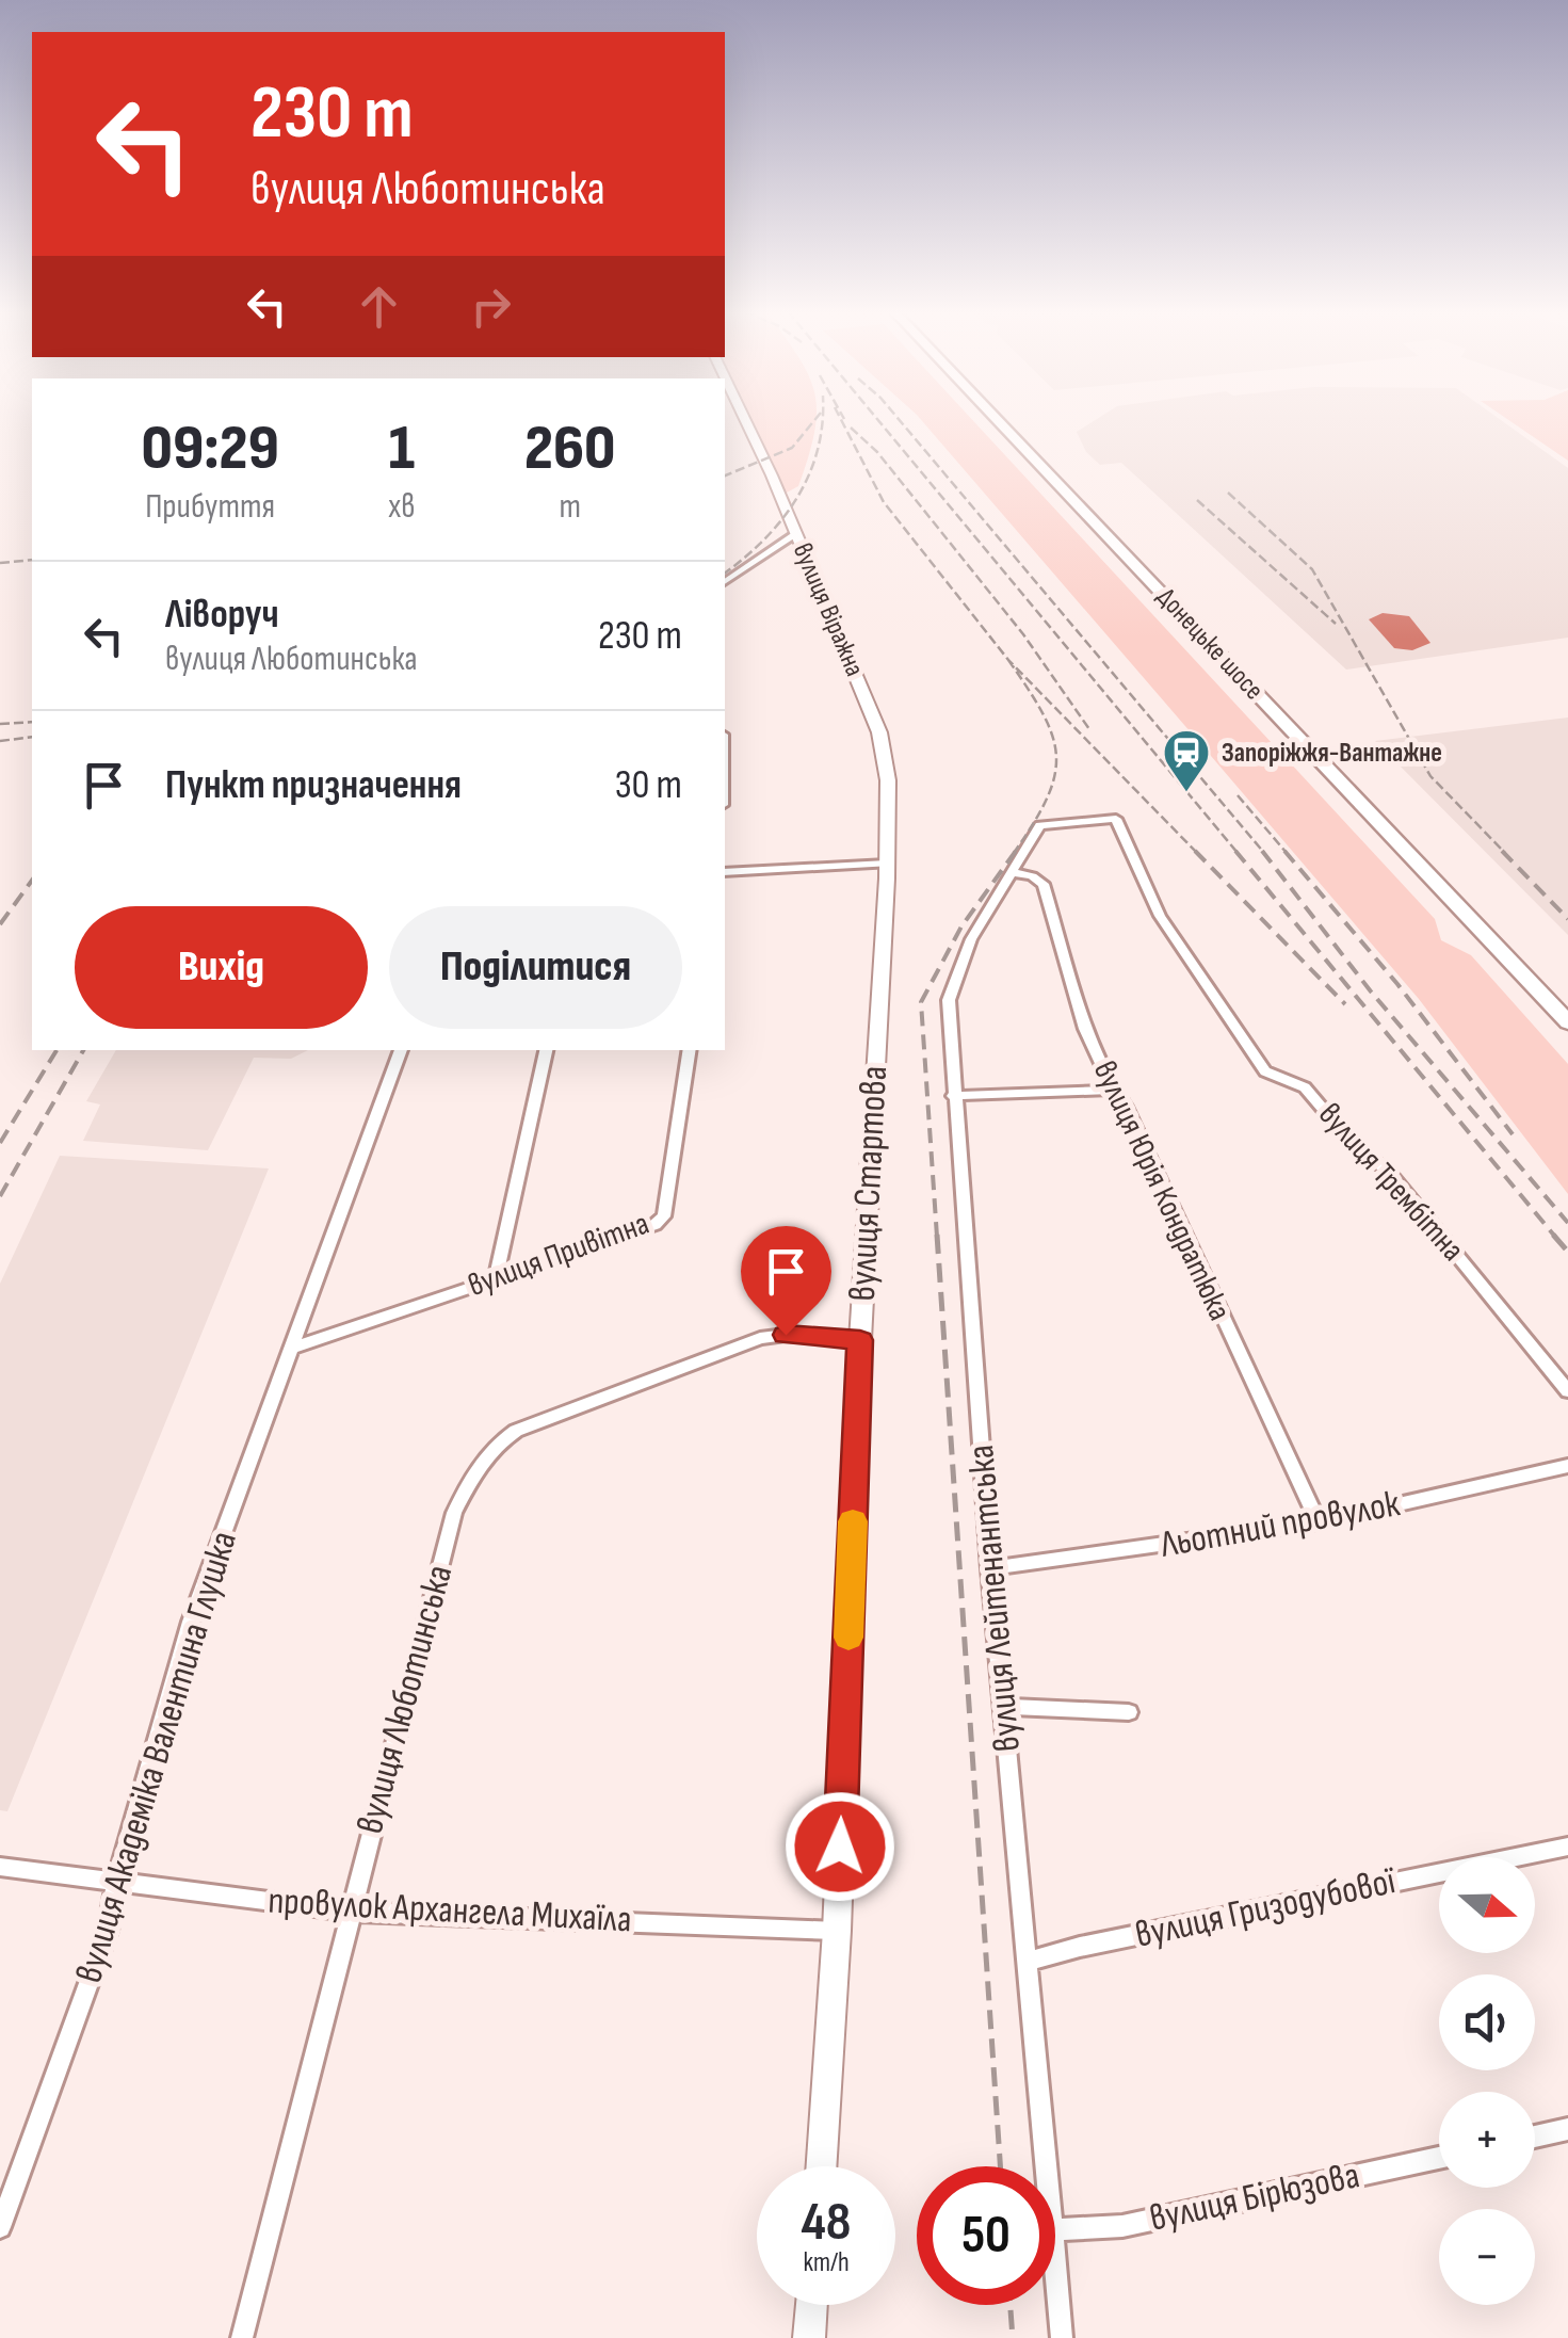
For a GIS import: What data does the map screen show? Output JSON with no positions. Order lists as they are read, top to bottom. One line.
{"streets":{"main road":["вулиця Віражна","Донецьке шосе","вулиця Стартова"],"street":["вулиця Трембітна","вулиця Юрія Кондратюка","вулиця Привітна","Льотний провулок","вулиця Лейтенантська","вулиця Люботинська","вулиця Академіка Валентина Глушка","вулиця Гризодубової","провулок Архангела Михаїла","вулиця Бірюзова"]},"crossings":[["вулиця Віражна","вулиця Стартова"],["вулиця Трембітна","вулиця Лейтенантська"],["вулиця Стартова","вулиця Люботинська"],["вулиця Стартова","провулок Архангела Михаїла"],["вулиця Юрія Кондратюка","Льотний провулок"],["вулиця Юрія Кондратюка","вулиця Лейтенантська"],["вулиця Привітна","вулиця Академіка Валентина Глушка"],["Льотний провулок","вулиця Лейтенантська"],["вулиця Лейтенантська","вулиця Гризодубової"],["вулиця Люботинська","провулок Архангела Михаїла"],["вулиця Академіка Валентина Глушка","провулок Архангела Михаїла"]],"places":{"station":["Запоріжжя-Вантажне"]},"north":"right","page":{"turn":["230 m","вулиця Люботинська"],"eta":["09:29","Прибуття","1","хв","260","m"],"list":[{"name":"Ліворуч","note":"вулиця Люботинська","value":"230 m"},{"name":"Пункт призначення","value":"30 m"}],"buttons":["Вихід","Поділитися"],"map_buttons":["+","−"],"speed":"48 km/h","limit":"50"}}
